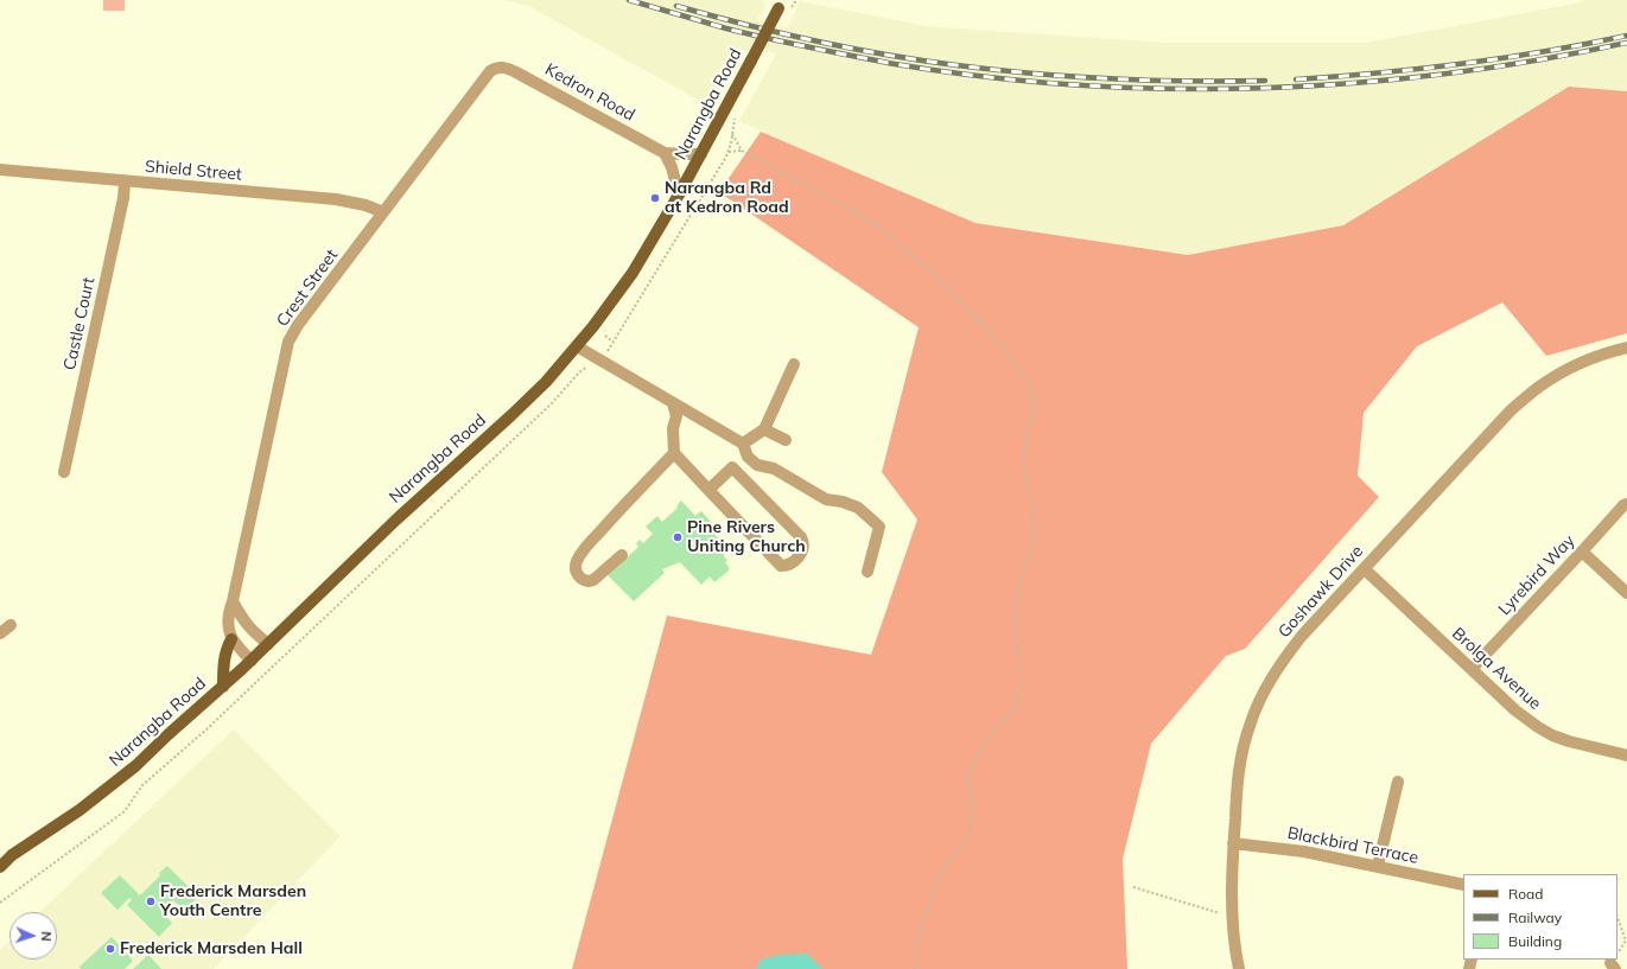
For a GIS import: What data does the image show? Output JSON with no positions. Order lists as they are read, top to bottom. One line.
{"streets":{"main road":["Narangba Road"],"street":["Kedron Road","Shield Street","Crest Street","Castle Court","Lyrebird Way","Goshawk Drive","Brolga Avenue","Blackbird Terrace"]},"crossings":[["Kedron Road","Narangba Road"],["Kedron Road","Crest Street"],["Shield Street","Crest Street"],["Shield Street","Castle Court"],["Lyrebird Way","Brolga Avenue"],["Goshawk Drive","Brolga Avenue"],["Goshawk Drive","Blackbird Terrace"]],"places":["Narangba Rd at Kedron Road","Pine Rivers Uniting Church","Frederick Marsden Youth Centre","Frederick Marsden Hall"],"legend":["Road","Railway","Building"],"north":"right"}
